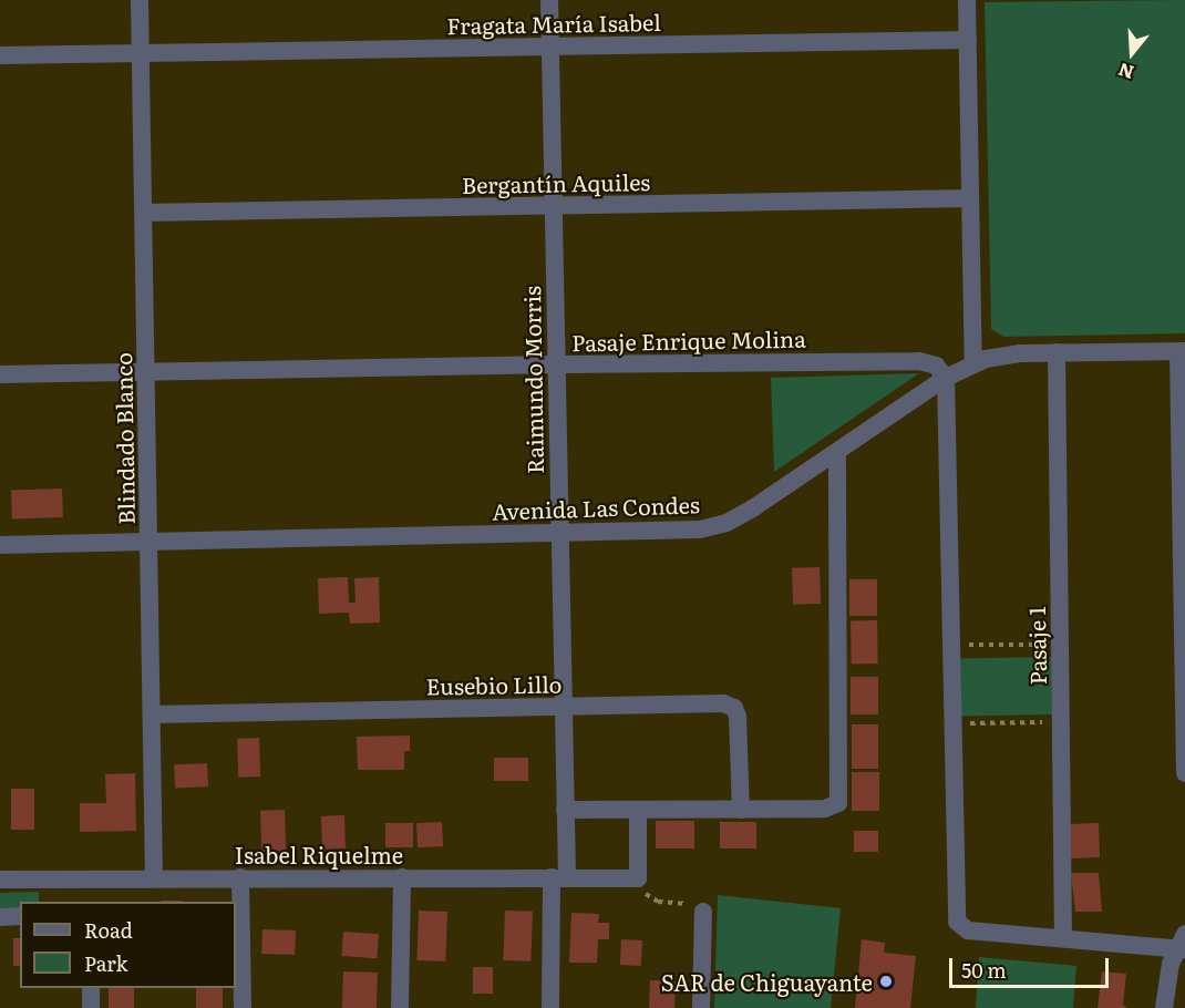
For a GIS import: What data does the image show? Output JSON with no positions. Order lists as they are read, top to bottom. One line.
{"streets":{"street":["Fragata María Isabel","Bergantín Aquiles","Pasaje Enrique Molina","Raimundo Morris","Blindado Blanco","Avenida Las Condes","Pasaje 1","Eusebio Lillo","Isabel Riquelme"]},"crossings":[["Fragata María Isabel","Raimundo Morris"],["Fragata María Isabel","Blindado Blanco"],["Bergantín Aquiles","Raimundo Morris"],["Bergantín Aquiles","Blindado Blanco"],["Pasaje Enrique Molina","Raimundo Morris"],["Pasaje Enrique Molina","Blindado Blanco"],["Pasaje Enrique Molina","Avenida Las Condes"],["Raimundo Morris","Avenida Las Condes"],["Raimundo Morris","Eusebio Lillo"],["Raimundo Morris","Isabel Riquelme"],["Blindado Blanco","Avenida Las Condes"],["Blindado Blanco","Eusebio Lillo"],["Blindado Blanco","Isabel Riquelme"],["Avenida Las Condes","Pasaje 1"]],"places":["SAR de Chiguayante"],"legend":["Road","Park"],"scale_bar":"50 m","north":"bottom"}
